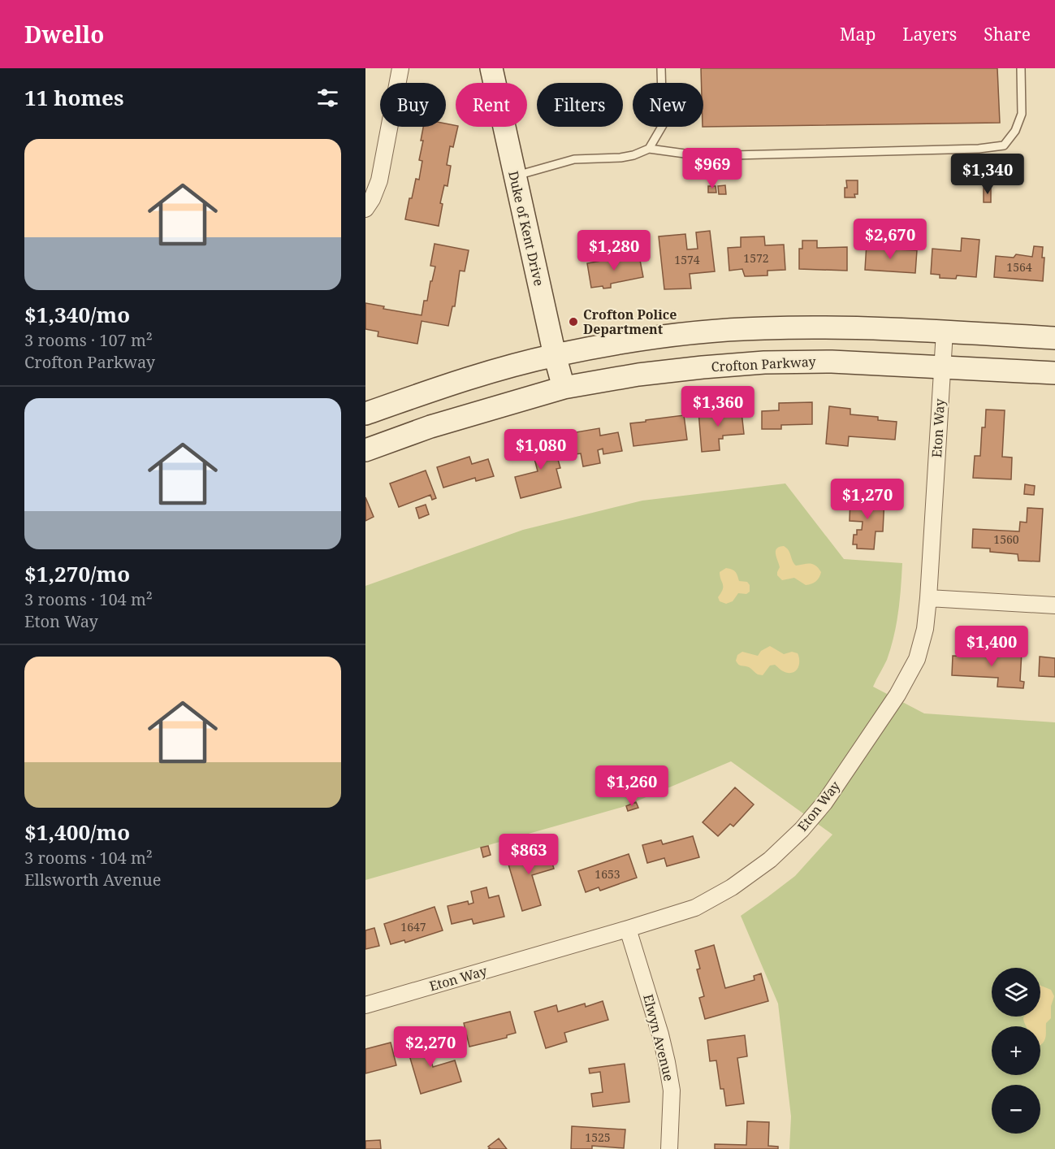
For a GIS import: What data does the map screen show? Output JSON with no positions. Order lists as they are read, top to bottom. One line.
{"streets":{"street":["Duke of Kent Drive","Crofton Parkway","Eton Way","Elwyn Avenue"]},"crossings":[["Duke of Kent Drive","Crofton Parkway"],["Crofton Parkway","Eton Way"],["Eton Way","Elwyn Avenue"]],"places":["Crofton Police Department"],"house_numbers":["1572","1574","1564","1560","1653","1647","1525"],"page":{"header":"Dwello","nav":["Map","Layers","Share"],"heading":"11 homes","chip":["Buy","Rent","Filters","New"],"list":[{"name":"$1,340/mo","note":"3 rooms · 107 m² · Crofton Parkway"},{"name":"$1,270/mo","note":"3 rooms · 104 m² · Eton Way"},{"name":"$1,400/mo","note":"3 rooms · 104 m² · Ellsworth Avenue"}],"price":["$969","$1,340","$2,670","$1,280","$1,360","$1,080","$1,270","$1,400","$1,260","$863","$2,270"],"map_buttons":["+","−"]}}
